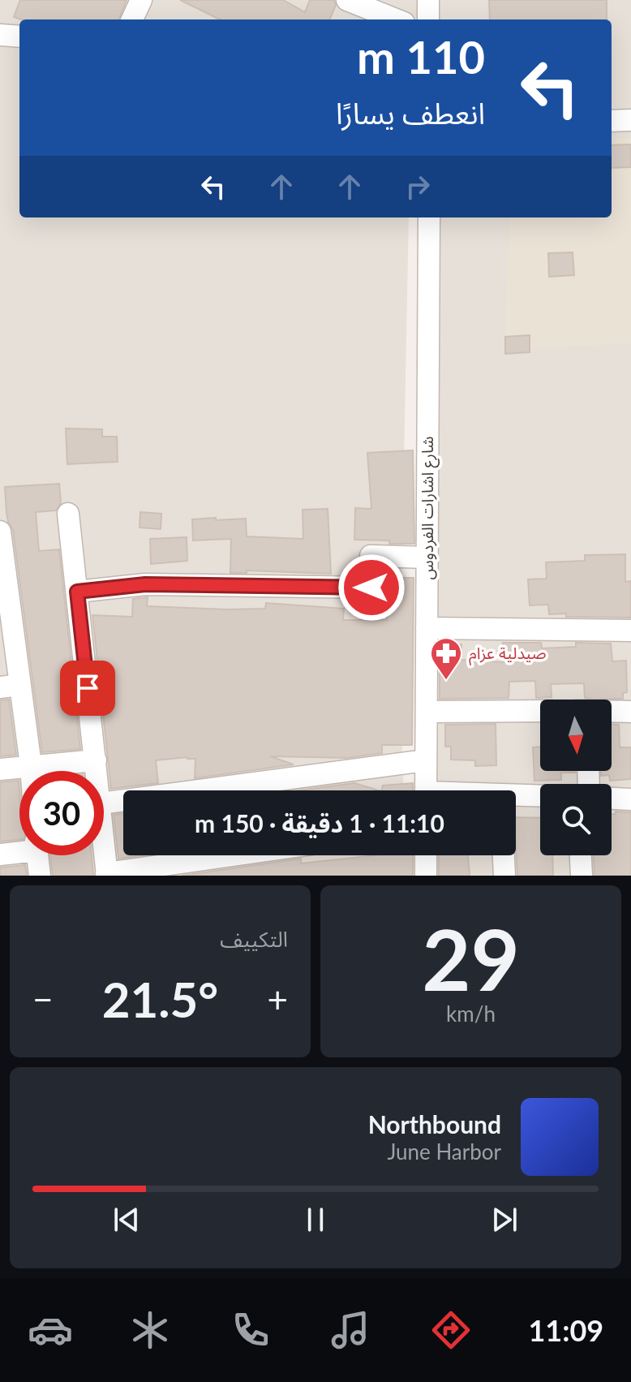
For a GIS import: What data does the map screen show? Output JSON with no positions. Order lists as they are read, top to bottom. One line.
{"streets":{"street":["شارع اشارات الفردوس"]},"places":{"pharmacy":["صيدلية عزام"]},"north":"bottom","page":{"turn":["110 m","انعطف يسارًا"],"limit":"30","trip":"11:10 · 1 دقيقة · 150 m","tile":[["29","km/h"],"التكييف"],"heat":["−","21.5°","+"],"song":["Northbound","June Harbor"],"tabs":"11:09"}}
